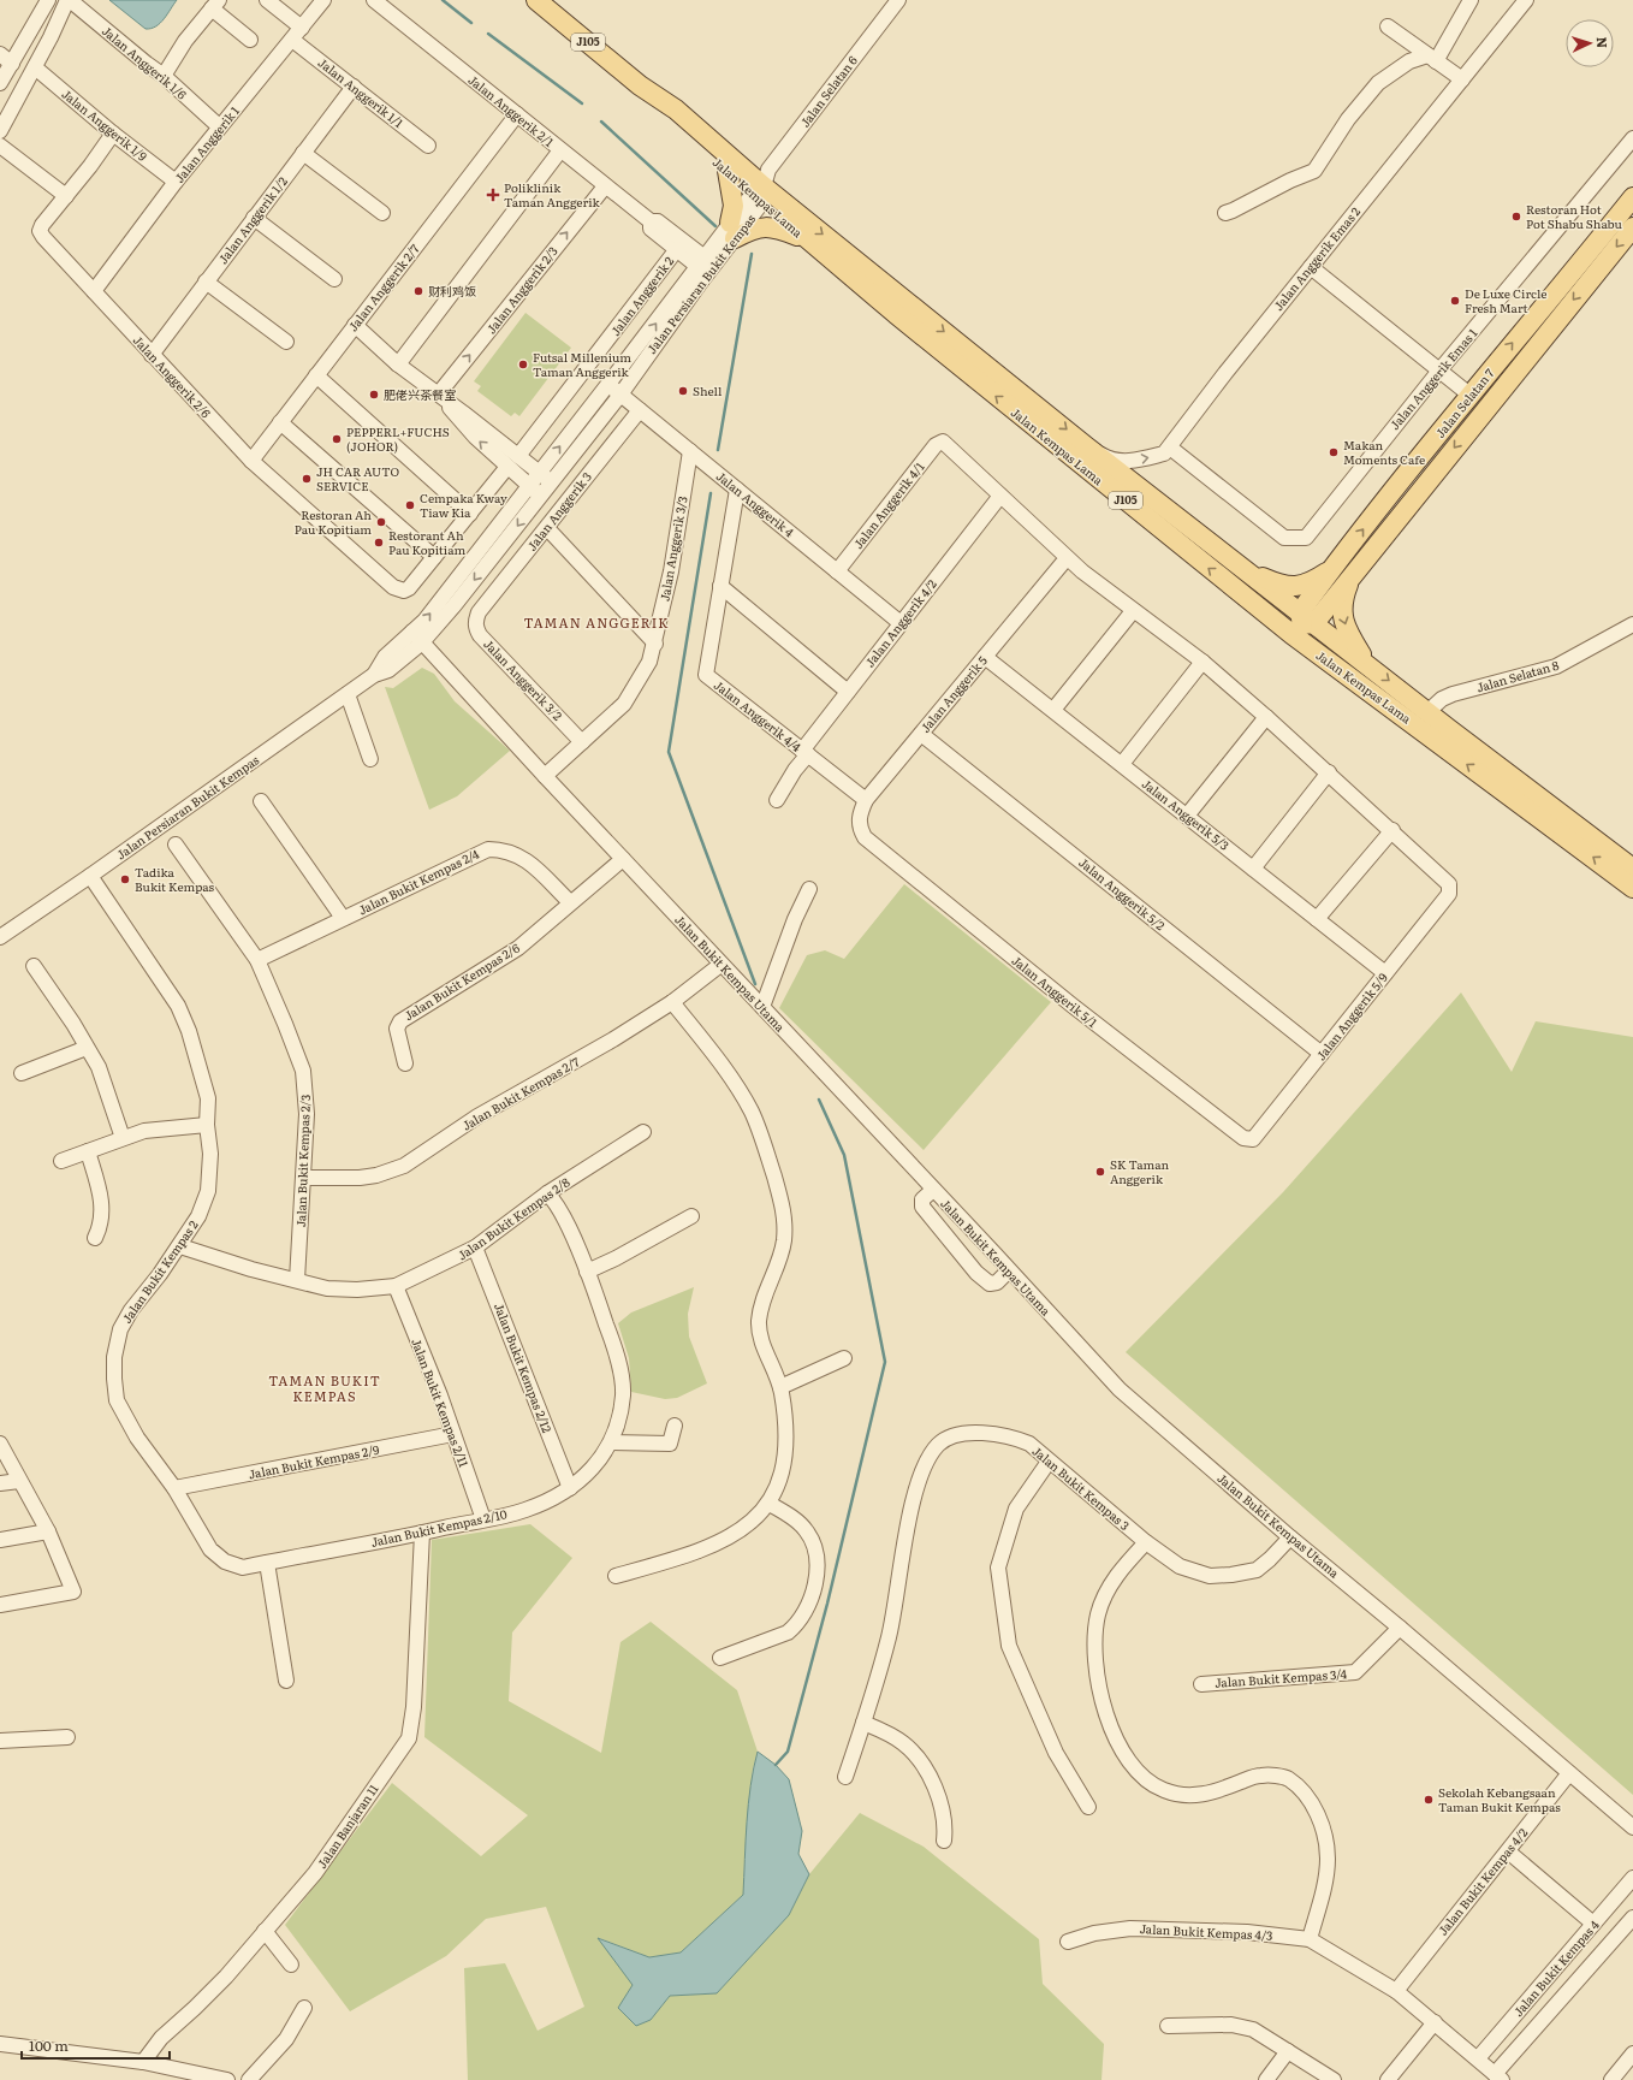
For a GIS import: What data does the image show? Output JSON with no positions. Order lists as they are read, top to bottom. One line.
{"streets":{"main road":["J105","Jalan Kempas Lama","Jalan Selatan 7"],"street":["Jalan Anggerik 1/6","Jalan Selatan 6","Jalan Anggerik 1/1","Jalan Anggerik 2/1","Jalan Anggerik 1/9","Jalan Anggerik 1","Jalan Anggerik 1/2","Jalan Anggerik Emas 2","Jalan Persiaran Bukit Kempas","Jalan Anggerik 2/7","Jalan Anggerik 2/3","Jalan Anggerik 2","Jalan Anggerik 2/6","Jalan Anggerik Emas 1","Jalan Anggerik 4","Jalan Anggerik 4/1","Jalan Anggerik 3","Jalan Anggerik 3/3","Jalan Anggerik 4/2","Jalan Selatan 8","Jalan Anggerik 3/2","Jalan Anggerik 5","Jalan Anggerik 4/4","Jalan Anggerik 5/3","Jalan Bukit Kempas 2/4","Jalan Anggerik 5/2","Jalan Bukit Kempas Utama","Jalan Bukit Kempas 2/6","Jalan Anggerik 5/1","Jalan Anggerik 5/9","Jalan Bukit Kempas 2/7","Jalan Bukit Kempas 2/3","Jalan Bukit Kempas 2/8","Jalan Bukit Kempas 2","Jalan Bukit Kempas 2/12","Jalan Bukit Kempas 2/11","Jalan Bukit Kempas 2/9","Jalan Bukit Kempas 3","Jalan Bukit Kempas 2/10","Jalan Bukit Kempas 3/4","Jalan Banjaran 11","Jalan Bukit Kempas 4/2","Jalan Bukit Kempas 4/3","Jalan Bukit Kempas 4"]},"crossings":[["Jalan Anggerik 1/6","Jalan Anggerik 1"],["Jalan Selatan 6","Jalan Kempas Lama"],["Jalan Selatan 6","Jalan Persiaran Bukit Kempas"],["Jalan Anggerik 1/1","Jalan Anggerik 1"],["Jalan Anggerik 1/1","Jalan Anggerik 1/2"],["Jalan Anggerik 2/1","Jalan Persiaran Bukit Kempas"],["Jalan Anggerik 2/1","Jalan Anggerik 2/7"],["Jalan Anggerik 2/1","Jalan Anggerik 2/3"],["Jalan Anggerik 2/1","Jalan Anggerik 2"],["Jalan Anggerik 1/9","Jalan Anggerik 1"],["Jalan Anggerik 1","Jalan Anggerik 2/6"],["Jalan Kempas Lama","Jalan Anggerik Emas 2"],["Jalan Kempas Lama","Jalan Persiaran Bukit Kempas"],["Jalan Kempas Lama","Jalan Selatan 7"],["Jalan Kempas Lama","Jalan Selatan 8"],["Jalan Anggerik 1/2","Jalan Anggerik 2/6"],["Jalan Anggerik Emas 2","Jalan Anggerik Emas 1"],["Jalan Persiaran Bukit Kempas","Jalan Anggerik 4"],["Jalan Persiaran Bukit Kempas","Jalan Bukit Kempas Utama"],["Jalan Persiaran Bukit Kempas","Jalan Bukit Kempas 2"],["Jalan Anggerik 2/7","Jalan Anggerik 2/6"],["Jalan Anggerik 4","Jalan Anggerik 4/1"],["Jalan Anggerik 4","Jalan Anggerik 3"],["Jalan Anggerik 4","Jalan Anggerik 3/3"],["Jalan Anggerik 4","Jalan Anggerik 4/2"],["Jalan Anggerik 4","Jalan Anggerik 4/4"],["Jalan Anggerik 4/1","Jalan Anggerik 4/2"],["Jalan Anggerik 3","Jalan Anggerik 3/2"],["Jalan Anggerik 3/3","Jalan Anggerik 3/2"],["Jalan Anggerik 3/3","Jalan Bukit Kempas Utama"],["Jalan Anggerik 4/2","Jalan Anggerik 4/4"],["Jalan Anggerik 5","Jalan Anggerik 4/4"],["Jalan Anggerik 5","Jalan Anggerik 5/3"],["Jalan Anggerik 5","Jalan Anggerik 5/2"],["Jalan Anggerik 5","Jalan Anggerik 5/1"],["Jalan Anggerik 5/3","Jalan Anggerik 5/9"],["Jalan Bukit Kempas 2/4","Jalan Bukit Kempas 2/6"],["Jalan Bukit Kempas 2/4","Jalan Bukit Kempas 2/3"],["Jalan Anggerik 5/2","Jalan Anggerik 5/9"],["Jalan Bukit Kempas Utama","Jalan Bukit Kempas 2/6"],["Jalan Bukit Kempas Utama","Jalan Bukit Kempas 2/7"],["Jalan Bukit Kempas Utama","Jalan Bukit Kempas 3"],["Jalan Bukit Kempas Utama","Jalan Bukit Kempas 3/4"],["Jalan Bukit Kempas Utama","Jalan Bukit Kempas 4/2"],["Jalan Anggerik 5/1","Jalan Anggerik 5/9"],["Jalan Bukit Kempas 2/7","Jalan Bukit Kempas 2/3"],["Jalan Bukit Kempas 2/3","Jalan Bukit Kempas 2/8"],["Jalan Bukit Kempas 2/8","Jalan Bukit Kempas 2"],["Jalan Bukit Kempas 2/8","Jalan Bukit Kempas 2/12"],["Jalan Bukit Kempas 2/8","Jalan Bukit Kempas 2/11"],["Jalan Bukit Kempas 2/8","Jalan Bukit Kempas 2/10"],["Jalan Bukit Kempas 2","Jalan Bukit Kempas 2/9"],["Jalan Bukit Kempas 2","Jalan Bukit Kempas 2/10"],["Jalan Bukit Kempas 2/12","Jalan Bukit Kempas 2/10"],["Jalan Bukit Kempas 2/11","Jalan Bukit Kempas 2/9"],["Jalan Bukit Kempas 2/11","Jalan Bukit Kempas 2/10"],["Jalan Bukit Kempas 2/10","Jalan Banjaran 11"],["Jalan Bukit Kempas 4/2","Jalan Bukit Kempas 4/3"],["Jalan Bukit Kempas 4/3","Jalan Bukit Kempas 4"]],"districts":["TAMAN ANGGERIK","TAMAN BUKIT KEMPAS"],"places":{"health":["Poliklinik Taman Anggerik"],"other":["Restoran Hot Pot Shabu Shabu","财利鸡饭","De Luxe Circle Fresh Mart","Futsal Millenium Taman Anggerik","Shell","肥佬兴茶餐室","PEPPERL+FUCHS (JOHOR)","Makan Moments Cafe","JH CAR AUTO SERVICE","Cempaka Kway Tiaw Kia","Restoran Ah Pau Kopitiam","Restorant Ah Pau Kopitiam","Tadika Bukit Kempas","SK Taman Anggerik","Sekolah Kebangsaan Taman Bukit Kempas"]},"scale_bar":"100 m","north":"right"}
